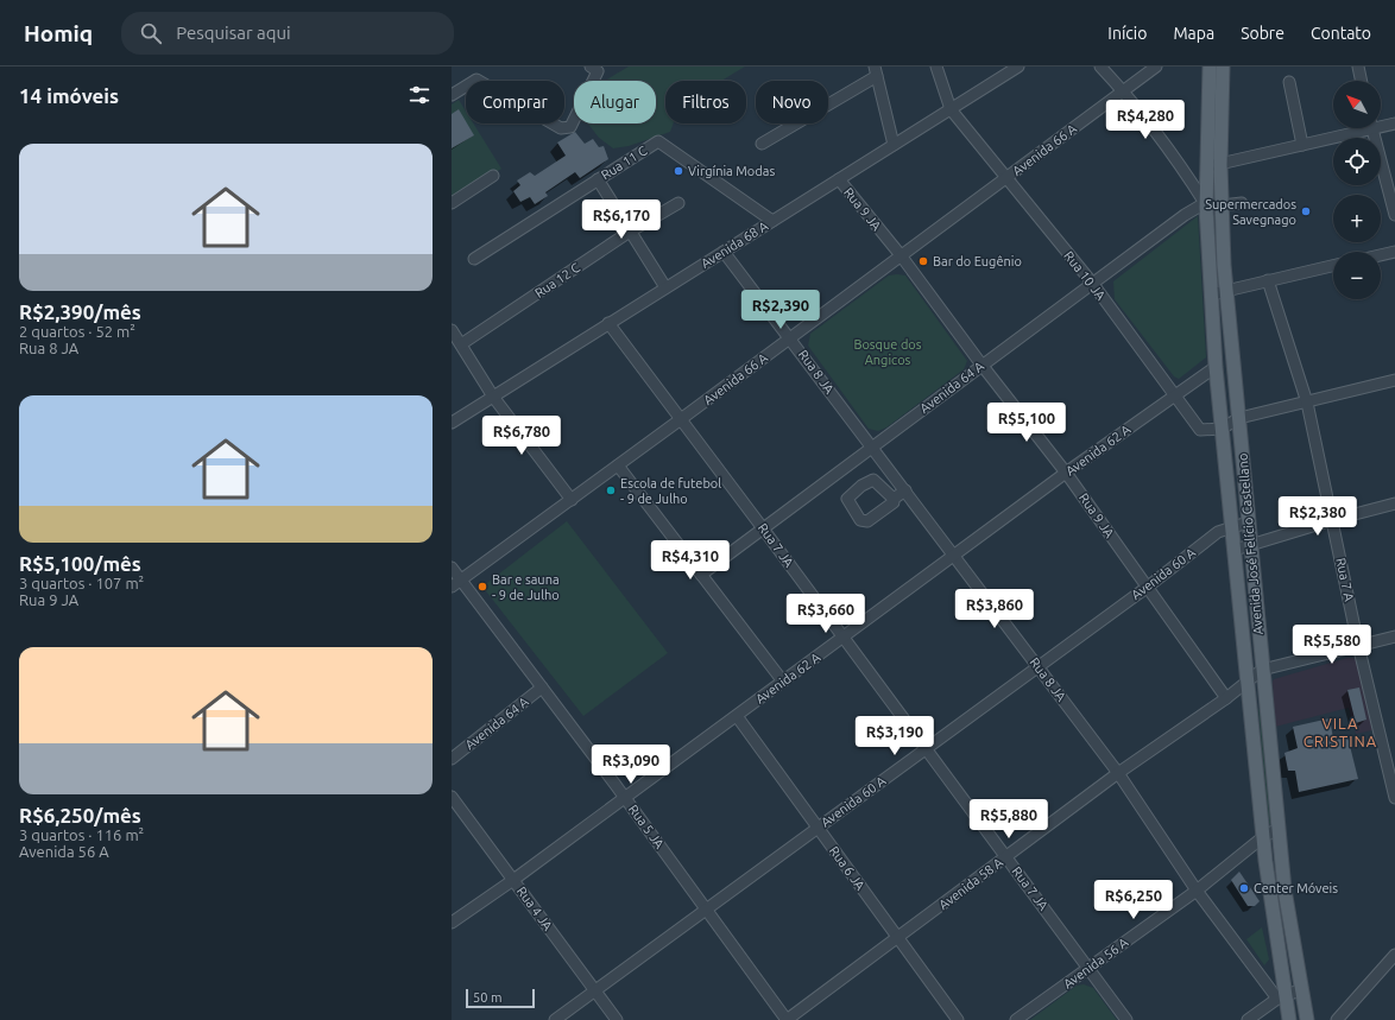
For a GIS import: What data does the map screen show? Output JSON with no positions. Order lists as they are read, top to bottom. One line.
{"streets":{"main road":["Avenida José Felício Castellano"],"street":["Avenida 66 A","Rua 11 C","Rua 9 JA","Avenida 68 A","Rua 10 JA","Rua 12 C","Rua 8 JA","Avenida 64 A","Avenida 62 A","Rua 7 JA","Avenida 60 A","Rua 7 A","Rua 5 JA","Rua 6 JA","Avenida 58 A","Rua 4 JA","Avenida 56 A"]},"crossings":[["Avenida 66 A","Rua 9 JA"],["Avenida 66 A","Rua 10 JA"],["Avenida 66 A","Rua 8 JA"],["Avenida 66 A","Rua 7 JA"],["Avenida 66 A","Rua 5 JA"],["Rua 11 C","Avenida 68 A"],["Rua 9 JA","Avenida 68 A"],["Rua 9 JA","Avenida 64 A"],["Rua 9 JA","Avenida 62 A"],["Rua 9 JA","Avenida 60 A"],["Rua 9 JA","Avenida 58 A"],["Avenida 68 A","Rua 10 JA"],["Avenida 68 A","Rua 8 JA"],["Avenida 68 A","Rua 7 JA"],["Rua 10 JA","Avenida 64 A"],["Rua 10 JA","Avenida 62 A"],["Rua 10 JA","Avenida José Felício Castellano"],["Rua 8 JA","Avenida 64 A"],["Rua 8 JA","Avenida 62 A"],["Rua 8 JA","Avenida José Felício Castellano"],["Rua 8 JA","Avenida 60 A"],["Rua 8 JA","Avenida 58 A"],["Rua 8 JA","Avenida 56 A"],["Avenida 64 A","Avenida José Felício Castellano"],["Avenida 64 A","Rua 7 JA"],["Avenida 64 A","Rua 5 JA"],["Avenida 62 A","Avenida José Felício Castellano"],["Avenida 62 A","Rua 7 JA"],["Avenida 62 A","Rua 5 JA"],["Avenida 62 A","Rua 6 JA"],["Avenida 62 A","Rua 4 JA"],["Avenida José Felício Castellano","Avenida 60 A"],["Avenida José Felício Castellano","Avenida 58 A"],["Avenida José Felício Castellano","Avenida 56 A"],["Rua 7 JA","Avenida 60 A"],["Rua 7 JA","Avenida 58 A"],["Rua 7 JA","Avenida 56 A"],["Avenida 60 A","Rua 5 JA"],["Avenida 60 A","Rua 6 JA"],["Avenida 60 A","Rua 4 JA"],["Rua 5 JA","Avenida 58 A"],["Rua 6 JA","Avenida 58 A"]],"districts":["VILA CRISTINA"],"parks":["Bosque dos Angicos"],"places":["Virgínia Modas","Supermercados Savegnago","Bar do Eugênio","Escola de futebol - 9 de Julho","Bar e sauna - 9 de Julho","Center Móveis"],"scale_bar":"50 m","north":"top left","page":{"header":"Homiq","search":"Pesquisar aqui","nav":["Início","Mapa","Sobre","Contato"],"heading":"14 imóveis","map_buttons":["+","−"],"chip":["Comprar","Alugar","Filtros","Novo"],"price":["R$4,280","R$6,170","R$2,390","R$5,100","R$6,780","R$2,380","R$4,310","R$3,860","R$3,660","R$5,580","R$3,190","R$3,090","R$5,880","R$6,250"],"list":[{"name":"R$2,390/mês","note":"2 quartos · 52 m² · Rua 8 JA"},{"name":"R$5,100/mês","note":"3 quartos · 107 m² · Rua 9 JA"},{"name":"R$6,250/mês","note":"3 quartos · 116 m² · Avenida 56 A"}],"scale":"50 m"}}
